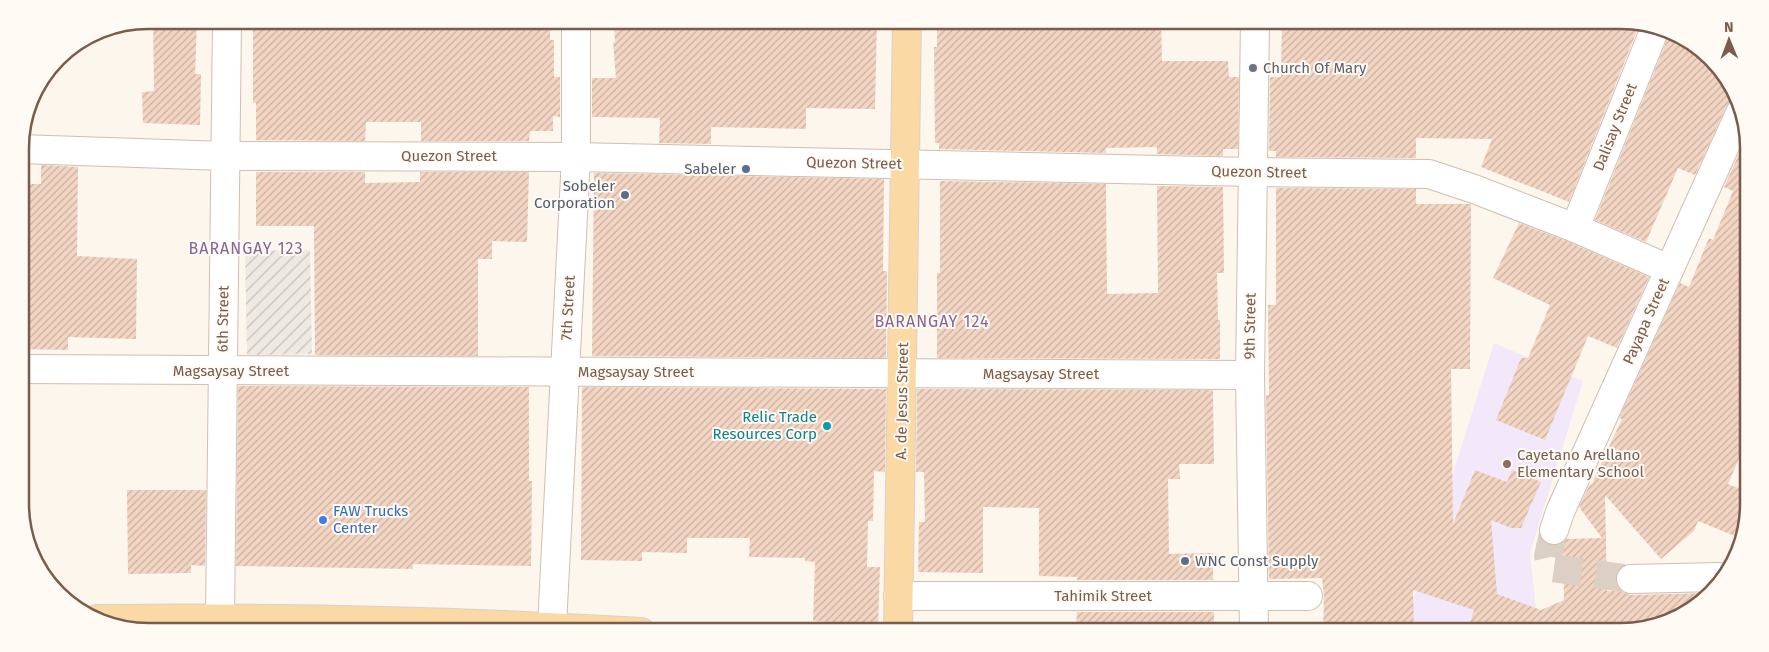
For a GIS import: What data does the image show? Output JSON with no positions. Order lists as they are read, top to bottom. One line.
{"streets":{"main road":["A. de Jesus Street"],"street":["Dalisay Street","Quezon Street","7th Street","6th Street","Payapa Street","9th Street","Magsaysay Street","Tahimik Street"]},"crossings":[["Dalisay Street","Quezon Street"],["Quezon Street","7th Street"],["Quezon Street","6th Street"],["Quezon Street","Payapa Street"],["Quezon Street","9th Street"],["Quezon Street","A. de Jesus Street"],["7th Street","Magsaysay Street"],["6th Street","Magsaysay Street"],["9th Street","Magsaysay Street"],["9th Street","Tahimik Street"],["Magsaysay Street","A. de Jesus Street"],["A. de Jesus Street","Tahimik Street"]],"districts":["BARANGAY 123","BARANGAY 124"],"places":["Church Of Mary","Sabeler","Sobeler Corporation","Relic Trade Resources Corp","Cayetano Arellano Elementary School","FAW Trucks Center","WNC Const Supply"],"north":"top"}
